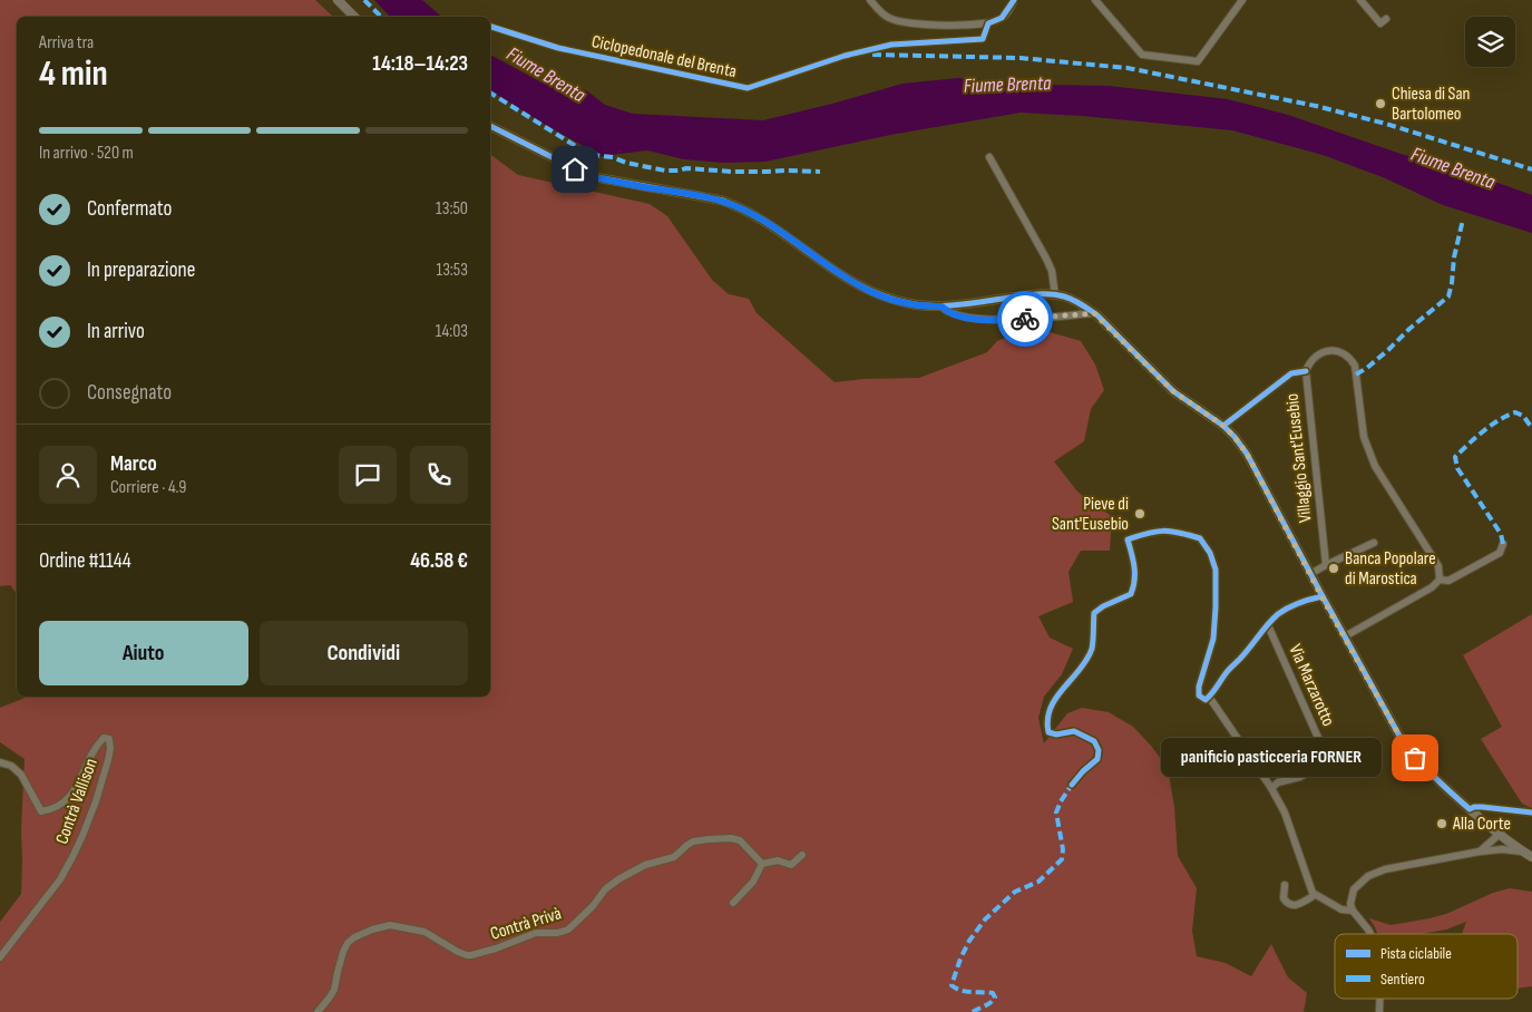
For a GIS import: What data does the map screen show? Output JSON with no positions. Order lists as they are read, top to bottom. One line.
{"streets":{"street":["Villaggio Sant'Eusebio","Via Marzarotto","Contrà Vallison","Contrà Privà"],"cycle path":["Ciclopedonale del Brenta"]},"water":["Fiume Brenta"],"places":["Chiesa di San Bartolomeo","Pieve di Sant'Eusebio","Banca Popolare di Marostica","panificio pasticceria FORNER","Alla Corte"],"legend":["Pista ciclabile","Sentiero"],"page":{"heading":["4 min","Arriva tra","14:18–14:23"],"panel":["Marco","Corriere · 4.9","Ordine #1144","46.58 €"],"bar":"In arrivo · 520 m","list":[["Confermato","13:50"],["In preparazione","13:53"],["In arrivo","14:03"],"Consegnato"],"buttons":["Aiuto","Condividi"],"bubble":"panificio pasticceria FORNER"}}
